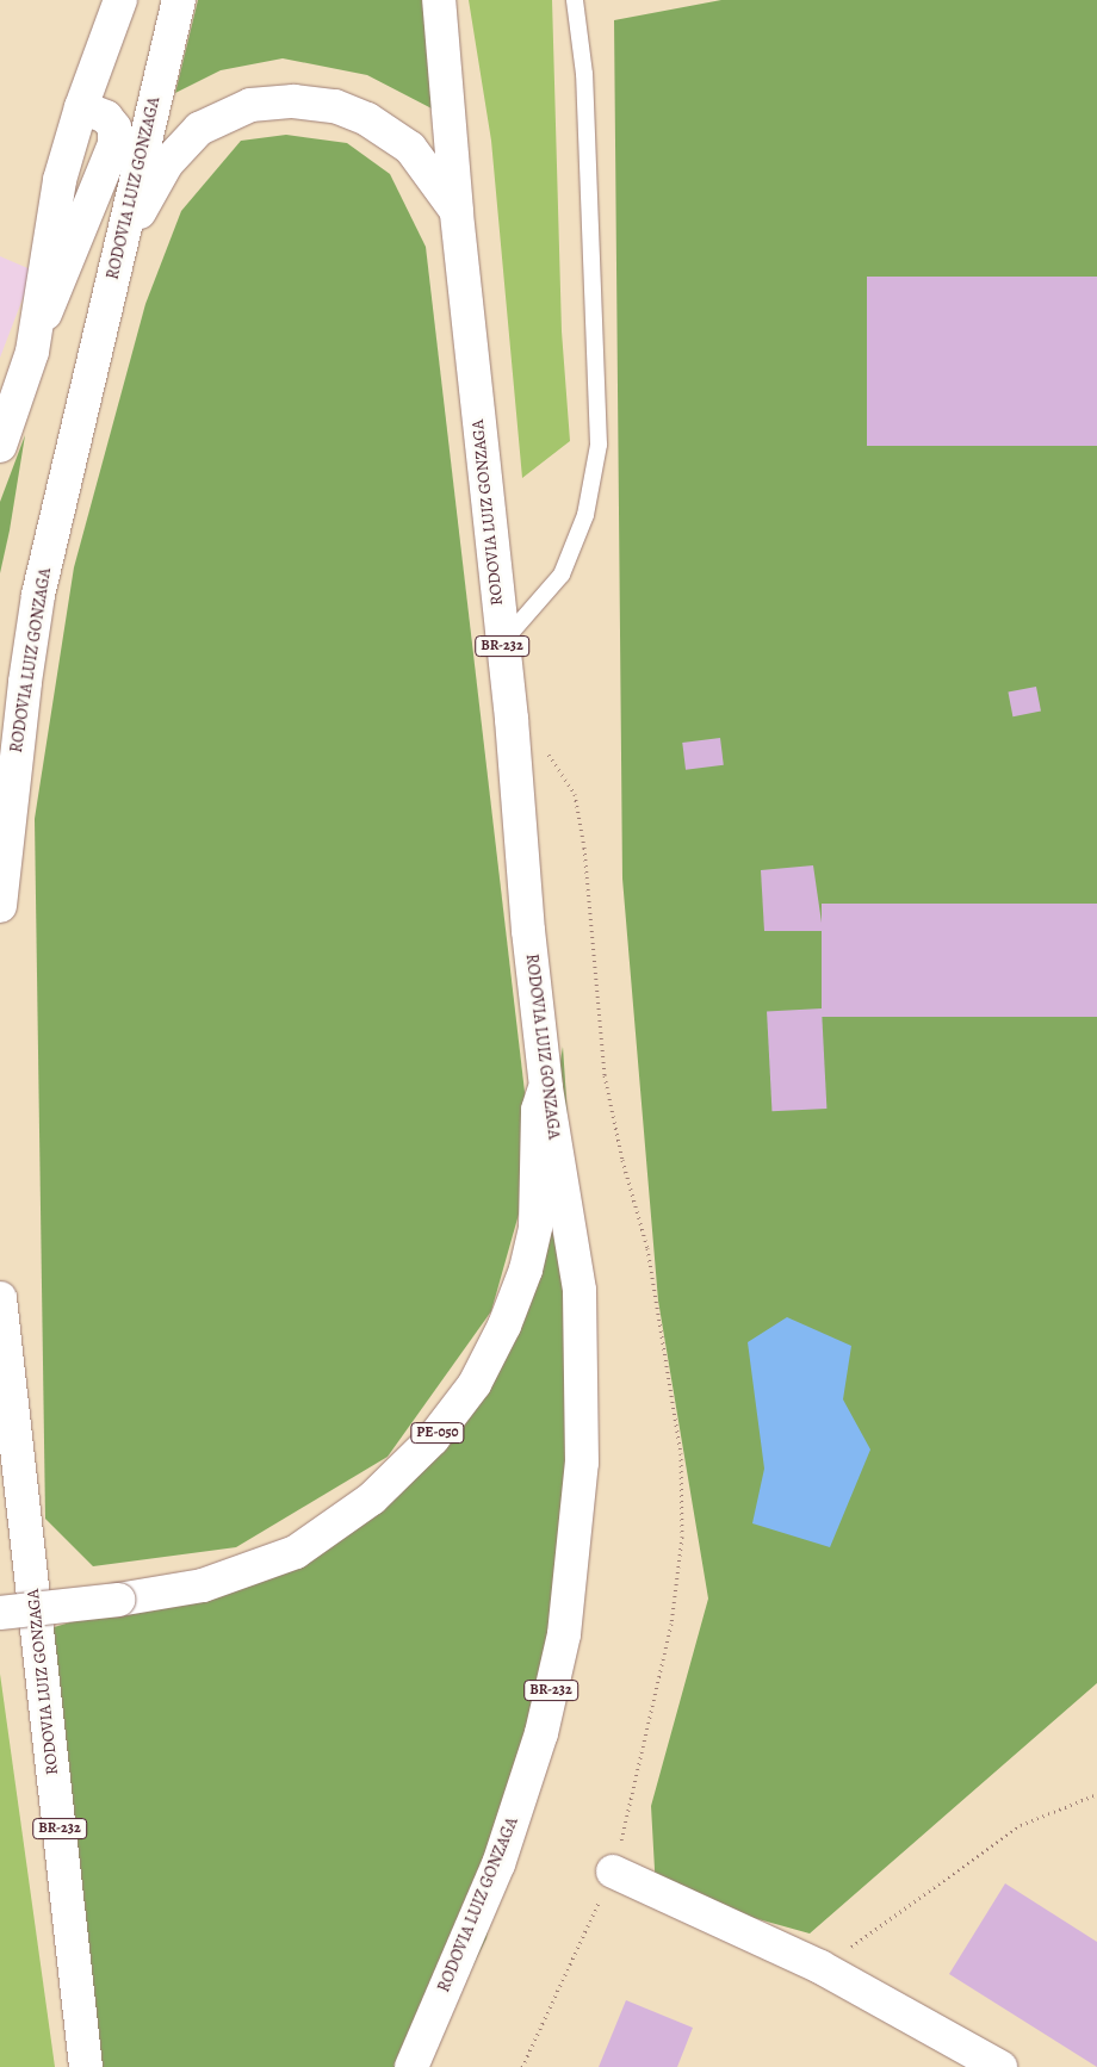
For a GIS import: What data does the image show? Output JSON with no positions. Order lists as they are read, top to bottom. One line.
{"streets":{"main road":["RODOVIA LUIZ GONZAGA","BR-232","PE-050"]},"crossings":[["RODOVIA LUIZ GONZAGA","PE-050"]]}
